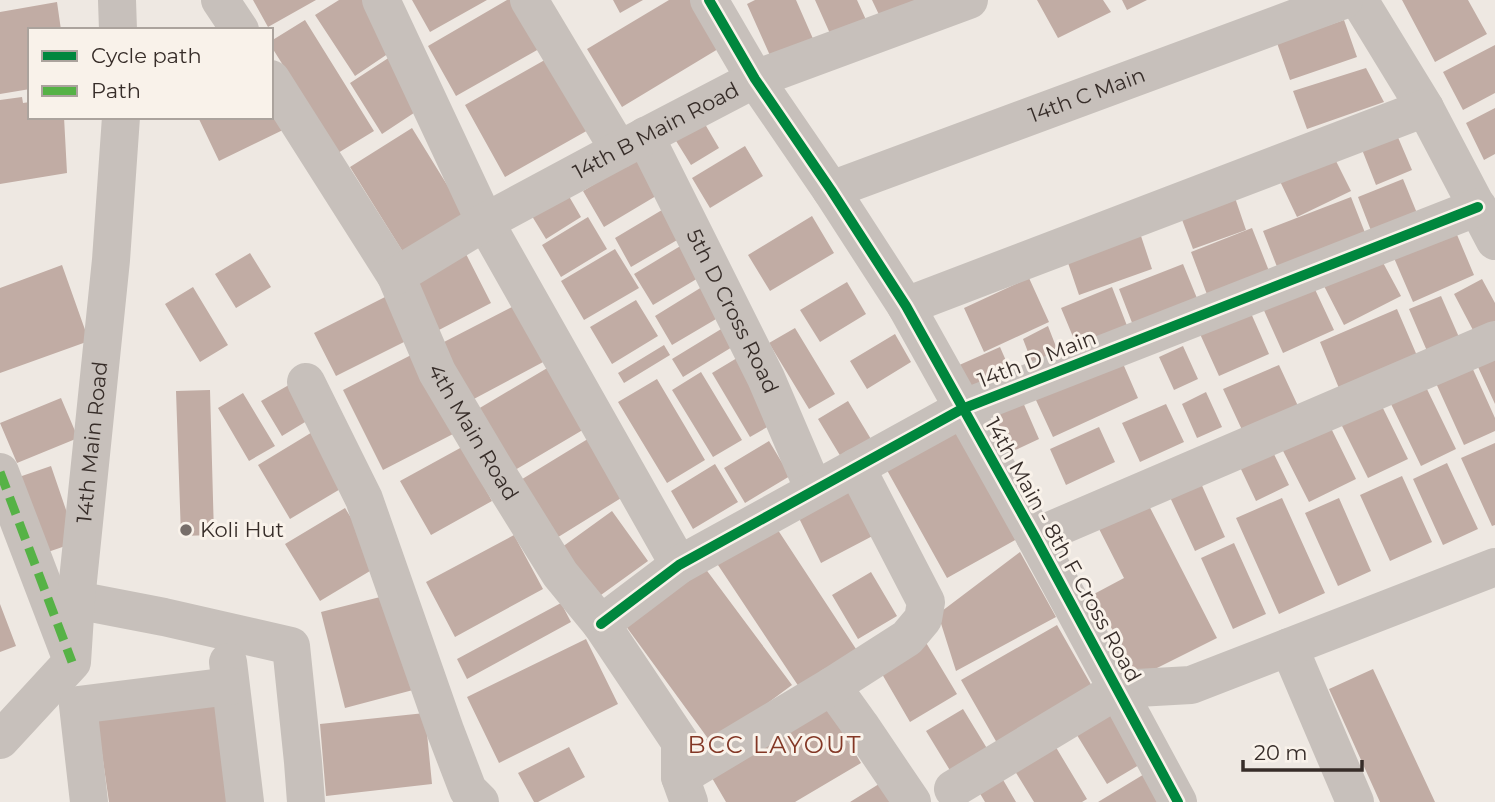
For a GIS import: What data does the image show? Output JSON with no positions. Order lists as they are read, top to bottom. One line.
{"streets":{"street":["14th C Main","14th B Main Road","5th D Cross Road","14th D Main","4th Main Road","14th Main Road","14th Main - 8th F Cross Road"]},"crossings":[["14th C Main","14th Main - 8th F Cross Road"],["14th B Main Road","5th D Cross Road"],["14th B Main Road","4th Main Road"],["14th B Main Road","14th Main - 8th F Cross Road"],["5th D Cross Road","14th D Main"],["14th D Main","4th Main Road"],["14th D Main","14th Main - 8th F Cross Road"]],"districts":["BCC LAYOUT"],"places":["Koli Hut"],"legend":["Cycle path","Path"],"scale_bar":"20 m"}
